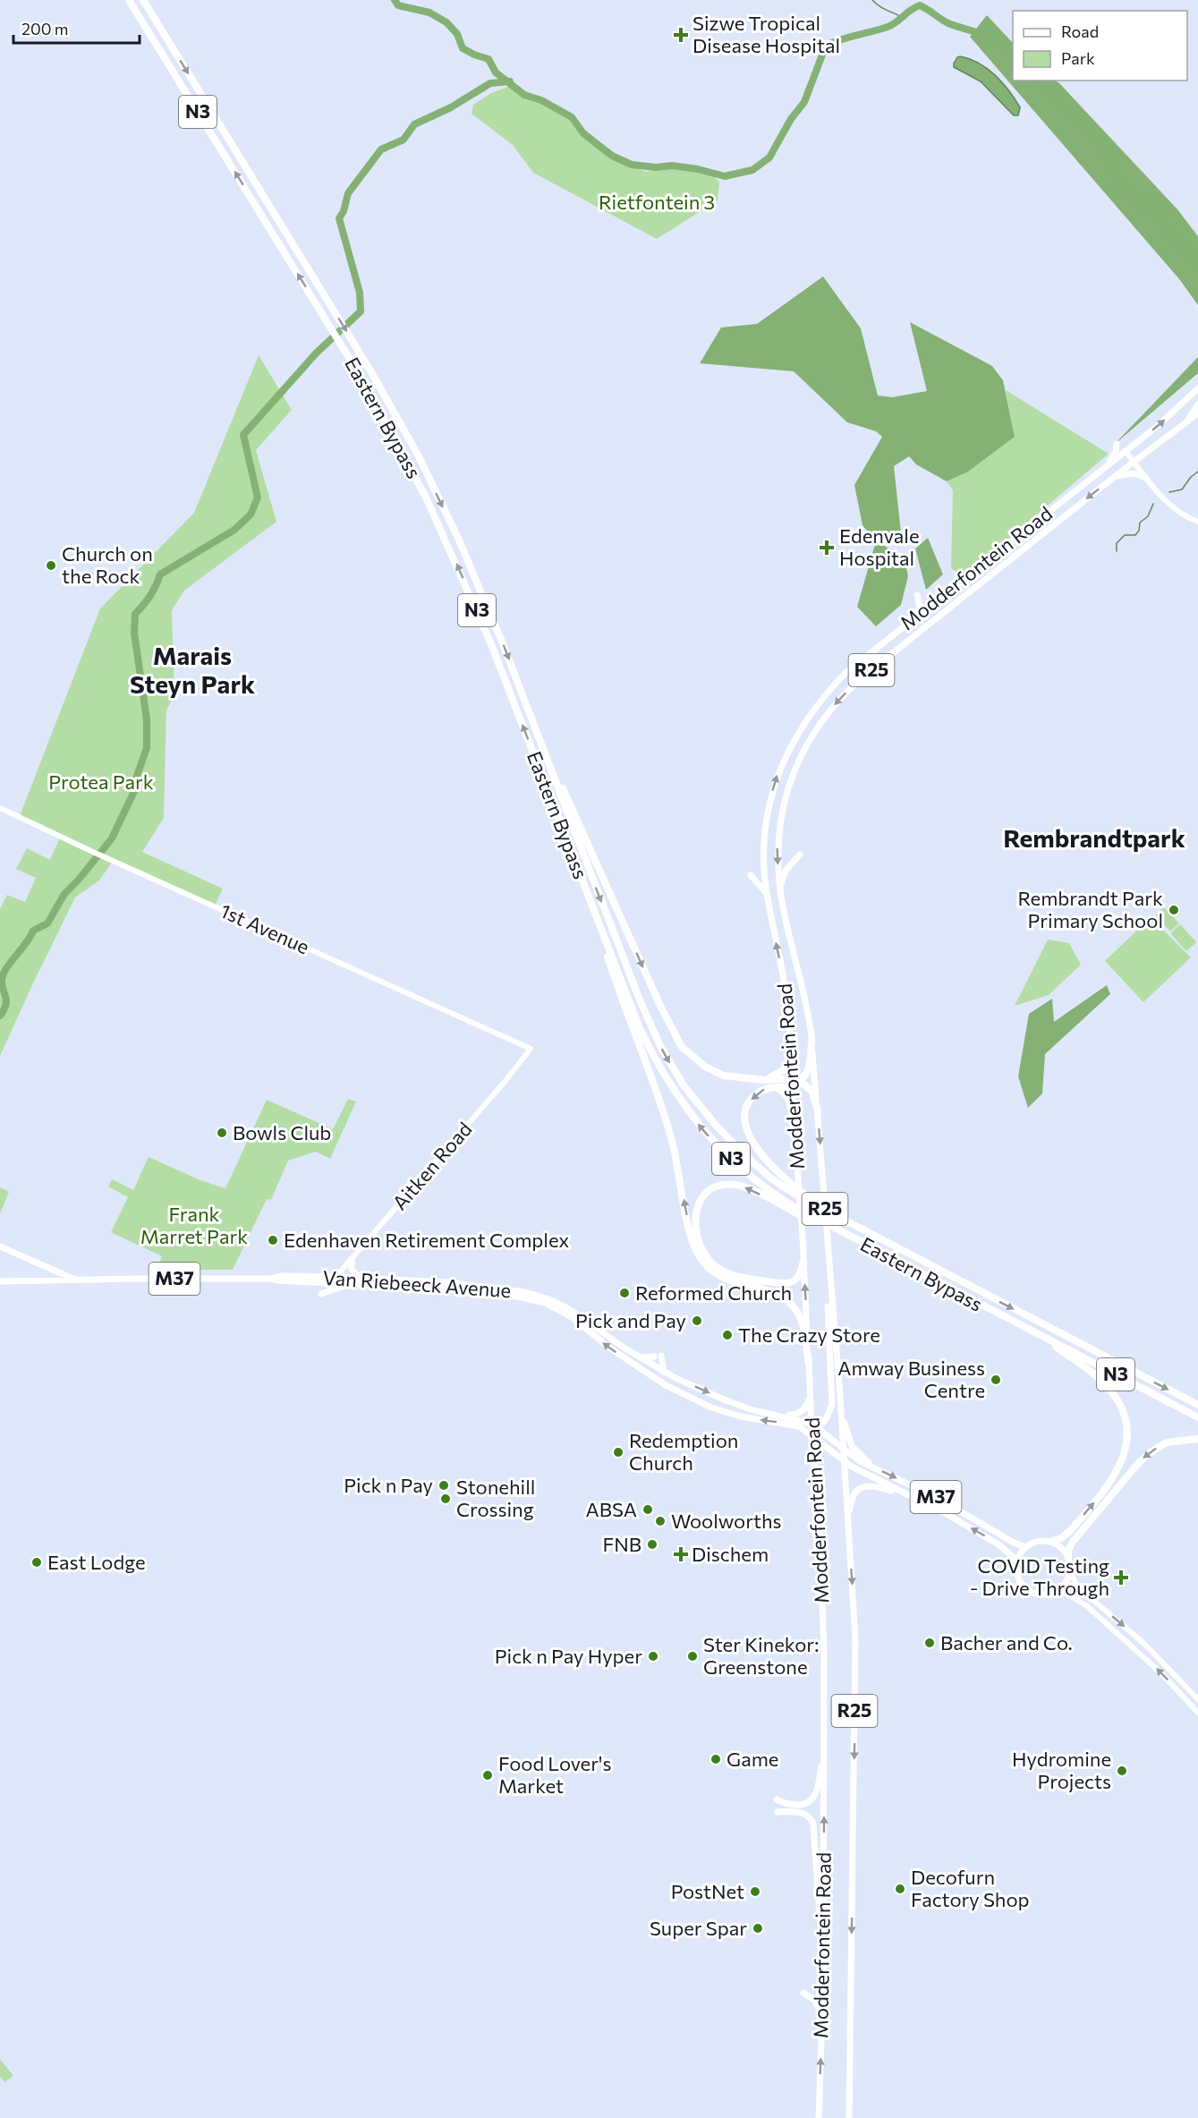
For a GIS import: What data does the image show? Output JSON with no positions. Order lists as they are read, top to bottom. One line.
{"streets":{"highway":["N3","Eastern Bypass"],"main road":["Modderfontein Road","R25","1st Avenue","Aitken Road","M37","Van Riebeeck Avenue"]},"crossings":[["Modderfontein Road","M37"],["Modderfontein Road","Van Riebeeck Avenue"],["1st Avenue","Aitken Road"],["Aitken Road","Van Riebeeck Avenue"],["M37","Van Riebeeck Avenue"]],"districts":["Marais Steyn Park","Rembrandtpark"],"parks":["Rietfontein 3","Protea Park","Frank Marret Park"],"places":{"health":["Sizwe Tropical Disease Hospital","Edenvale Hospital","Dischem","COVID Testing - Drive Through"],"other":["Church on the Rock","Rembrandt Park Primary School","Bowls Club","Edenhaven Retirement Complex","Reformed Church","Pick and Pay","The Crazy Store","Amway Business Centre","Redemption Church","Pick n Pay","Stonehill Crossing","ABSA","Woolworths","FNB","East Lodge","Bacher and Co.","Pick n Pay Hyper","Ster Kinekor: Greenstone","Game","Hydromine Projects","Food Lover's Market","Decofurn Factory Shop","PostNet","Super Spar"]},"legend":["Road","Park"],"scale_bar":"200 m"}
